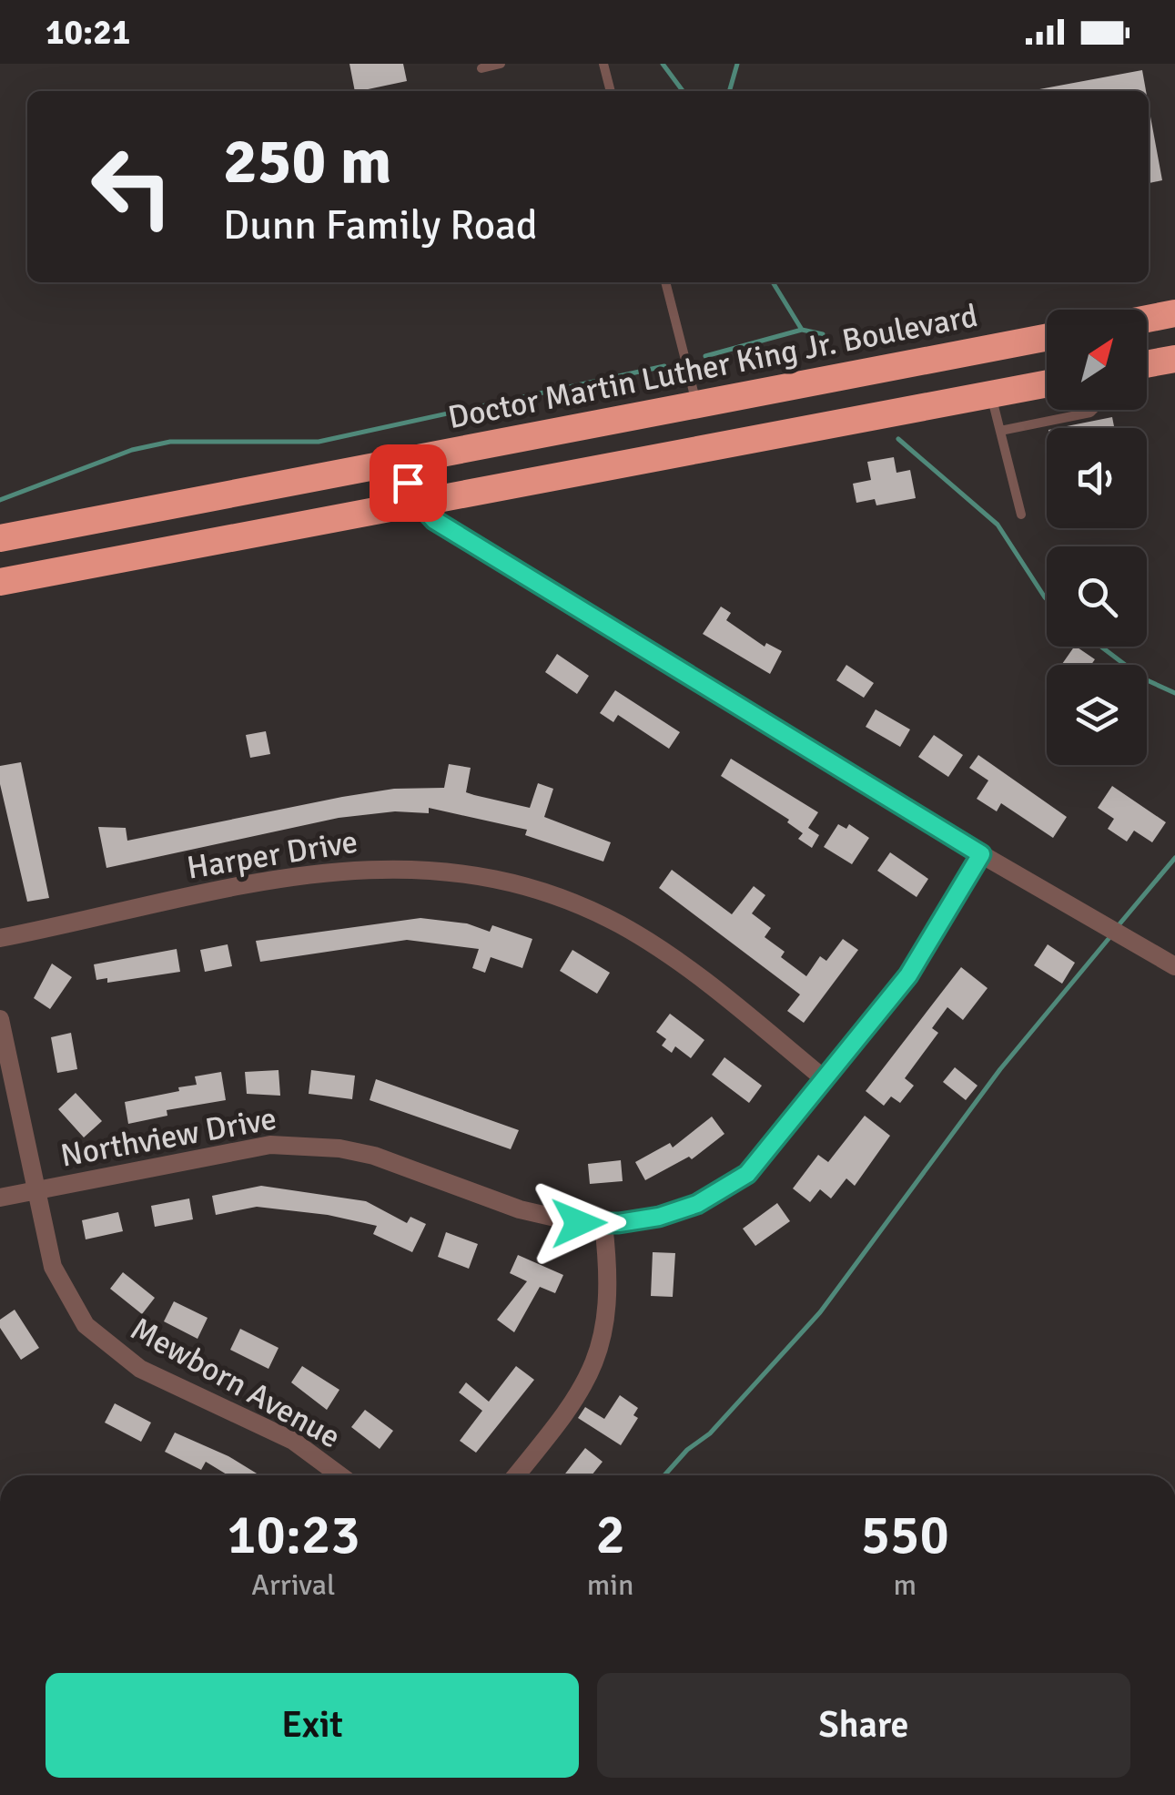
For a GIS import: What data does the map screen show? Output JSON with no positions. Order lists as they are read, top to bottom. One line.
{"streets":{"highway":["Doctor Martin Luther King Jr. Boulevard"],"street":["Harper Drive","Northview Drive","Mewborn Avenue"]},"crossings":[["Harper Drive","Northview Drive"],["Northview Drive","Mewborn Avenue"]],"north":"top right","page":{"status":"10:21","turn":["250 m","Dunn Family Road"],"eta":["10:23","Arrival","2","min","550","m"],"buttons":["Exit","Share"]}}
